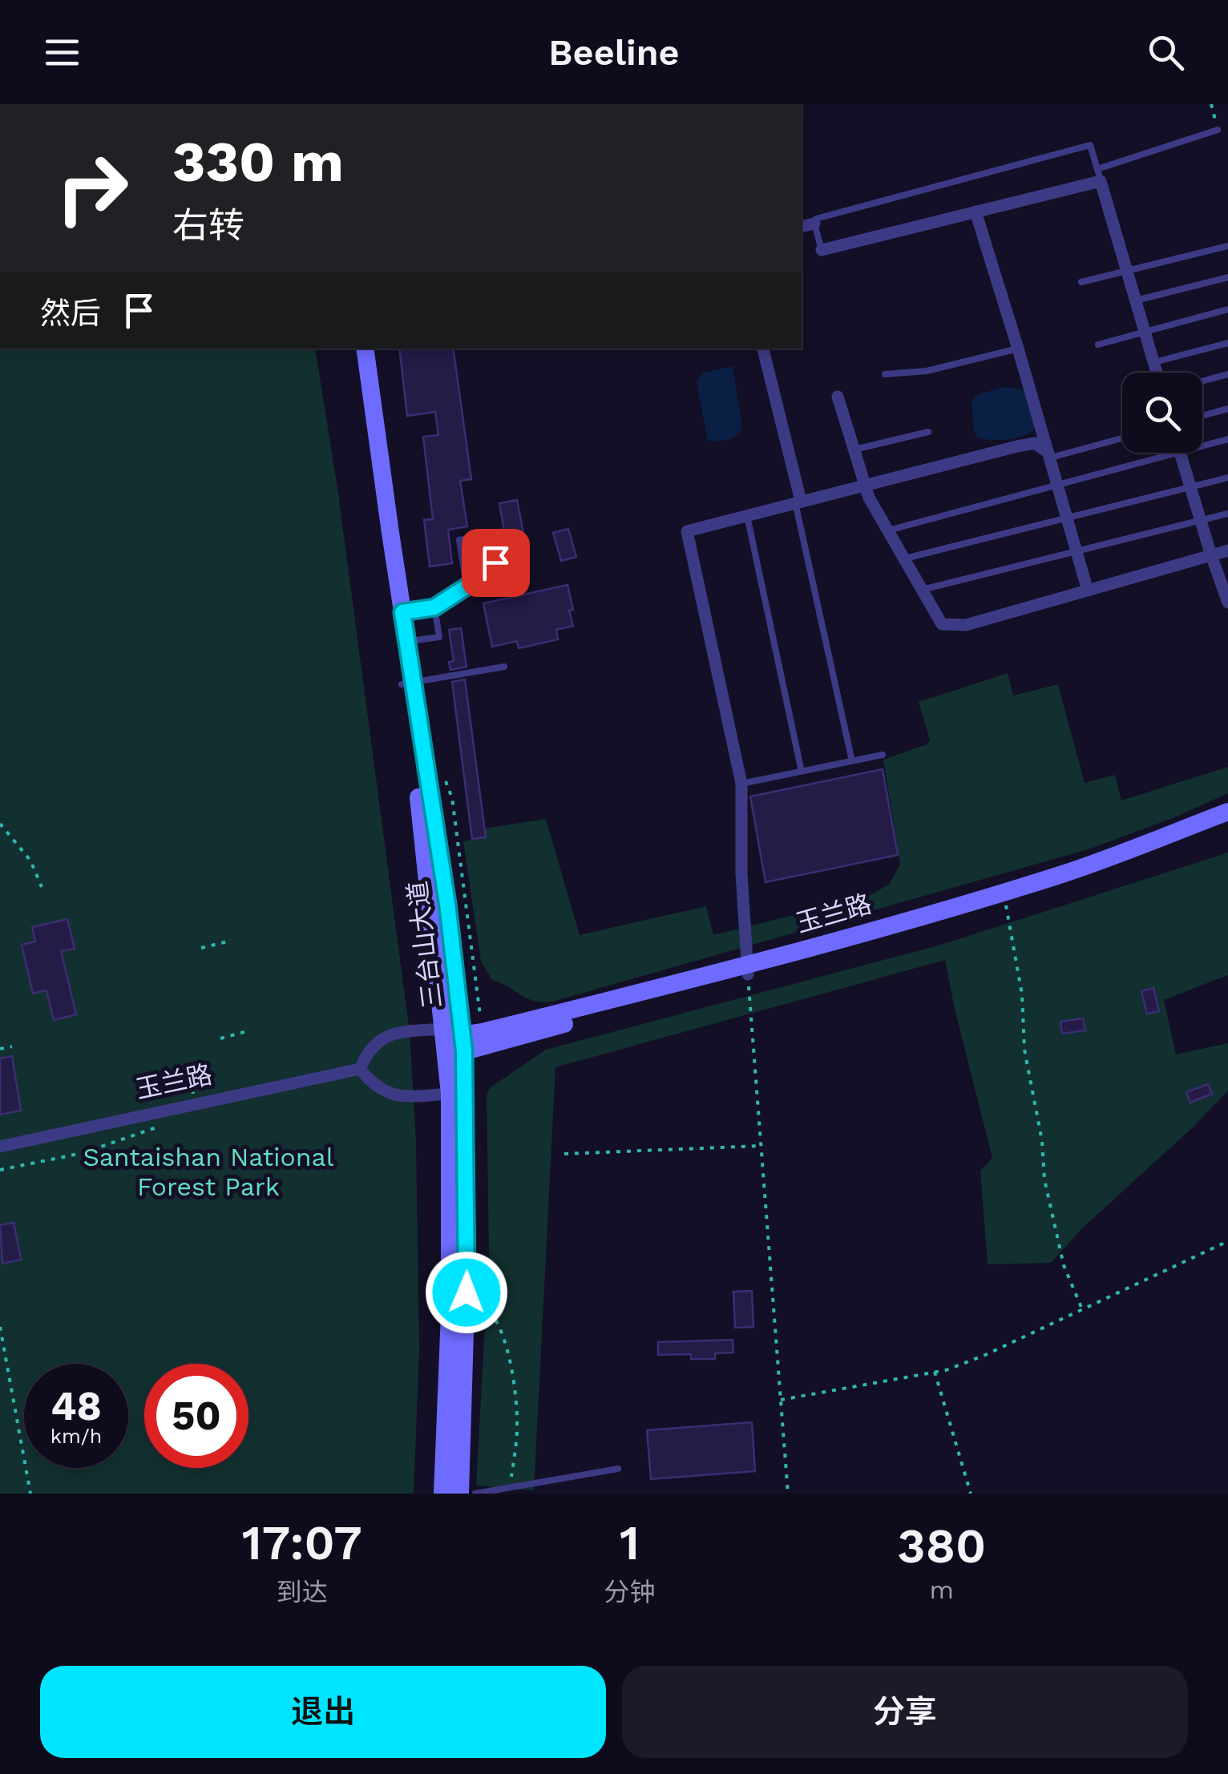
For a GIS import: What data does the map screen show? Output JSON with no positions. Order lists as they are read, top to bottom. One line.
{"streets":{"main road":["玉兰路","三台山大道"]},"crossings":[["玉兰路","三台山大道"]],"parks":["Santaishan National Forest Park"],"page":{"header":"Beeline","turn":["330 m","右转"],"then":"然后","speed":"48 km/h","limit":"50","eta":["17:07","到达","1","分钟","380","m"],"buttons":["退出","分享"]}}
